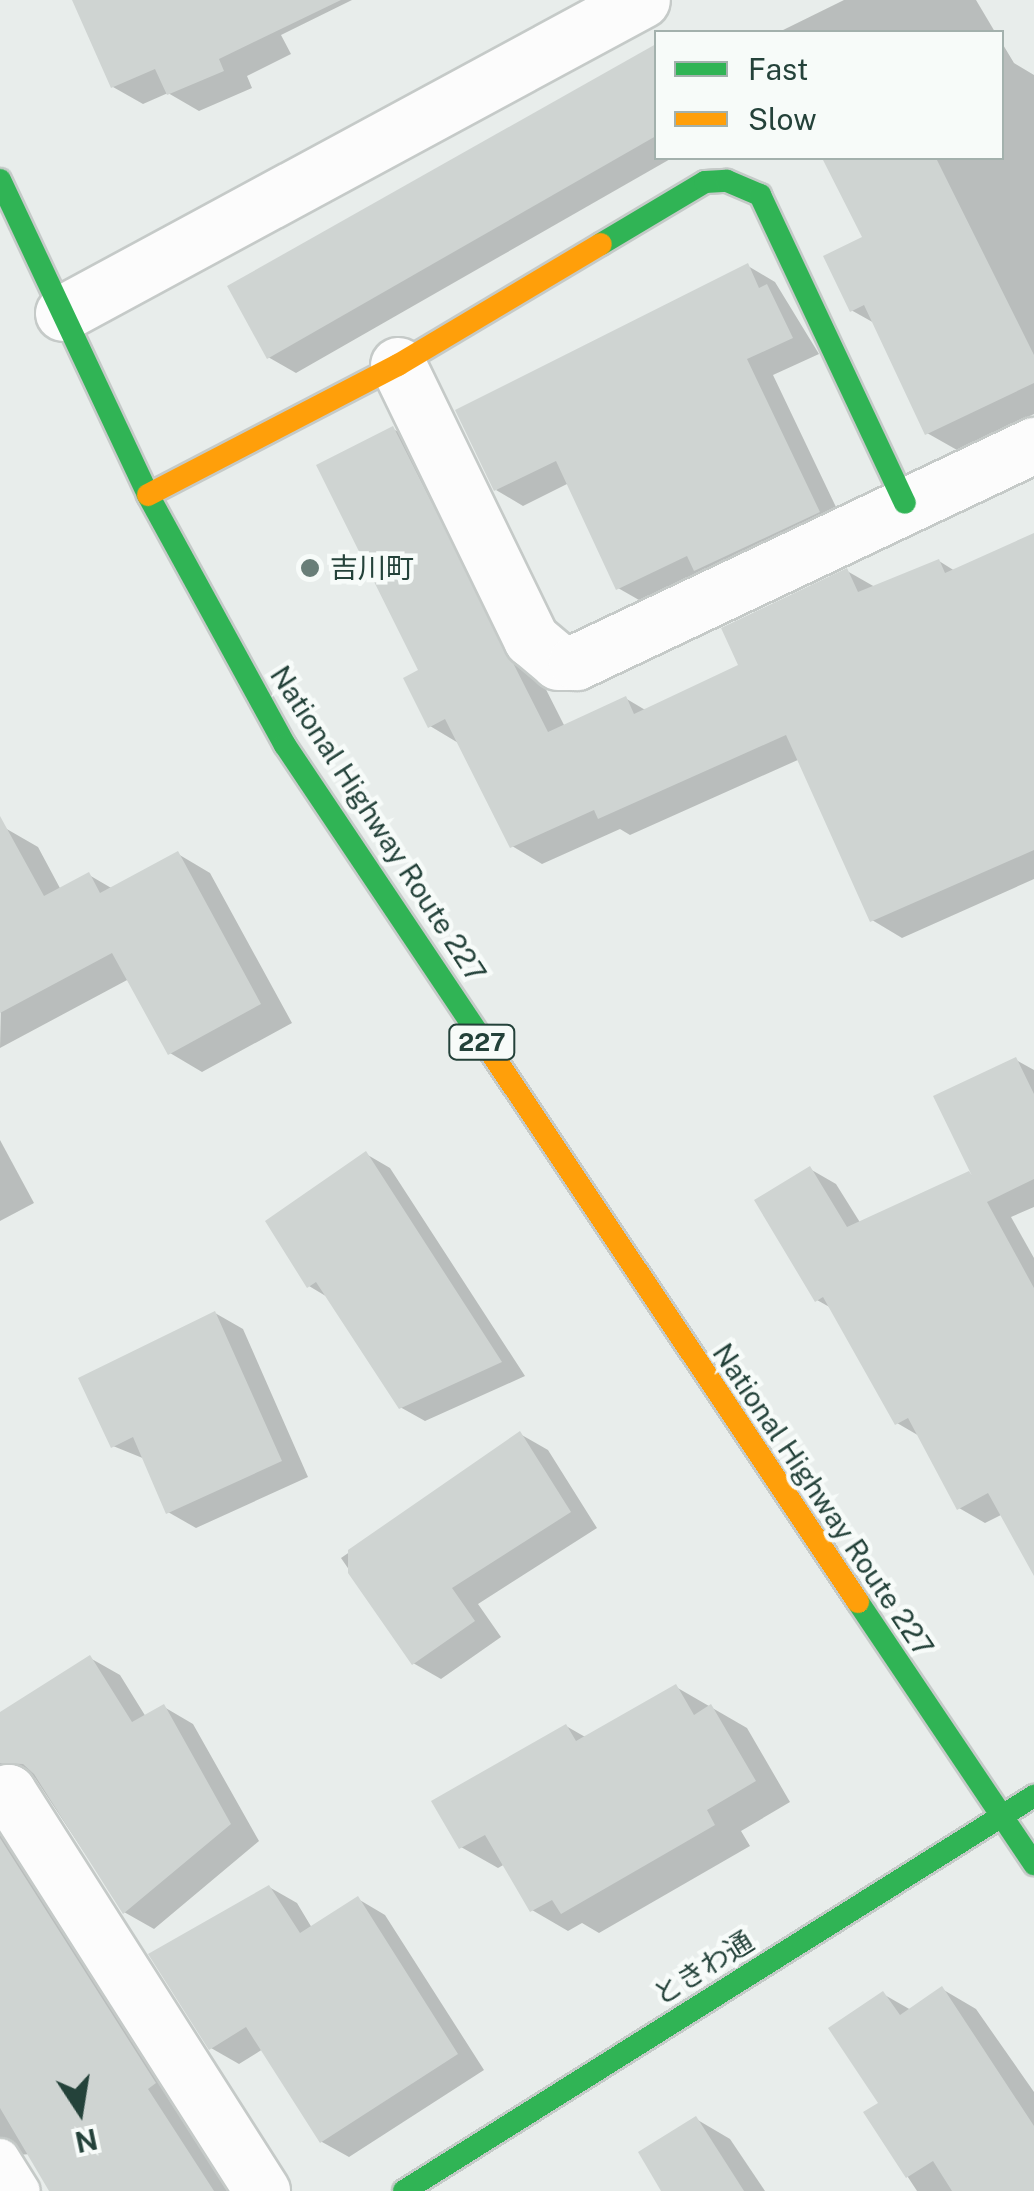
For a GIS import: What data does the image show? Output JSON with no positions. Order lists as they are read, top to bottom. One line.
{"streets":{"main road":["National Highway Route 227","227","ときわ通"]},"crossings":[["National Highway Route 227","ときわ通"]],"places":["吉川町"],"legend":["Fast","Slow"],"north":"bottom"}
